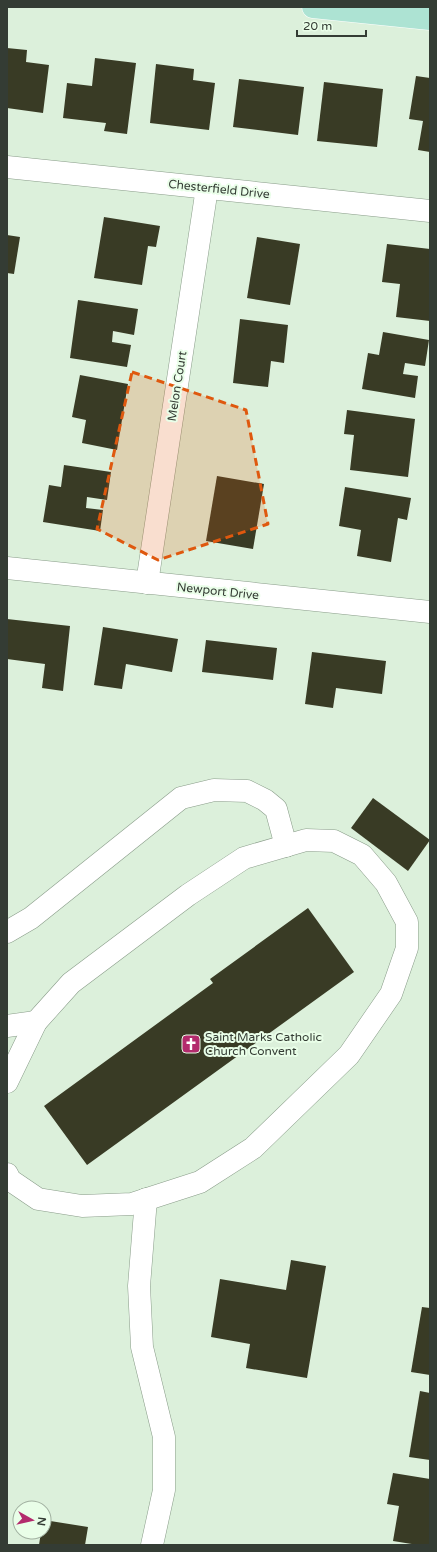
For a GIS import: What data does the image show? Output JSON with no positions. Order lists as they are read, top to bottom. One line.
{"streets":{"street":["Chesterfield Drive","Melon Court","Newport Drive"]},"crossings":[["Chesterfield Drive","Melon Court"],["Melon Court","Newport Drive"]],"places":{"church":["Saint Marks Catholic Church Convent"]},"scale_bar":"20 m","north":"right"}
